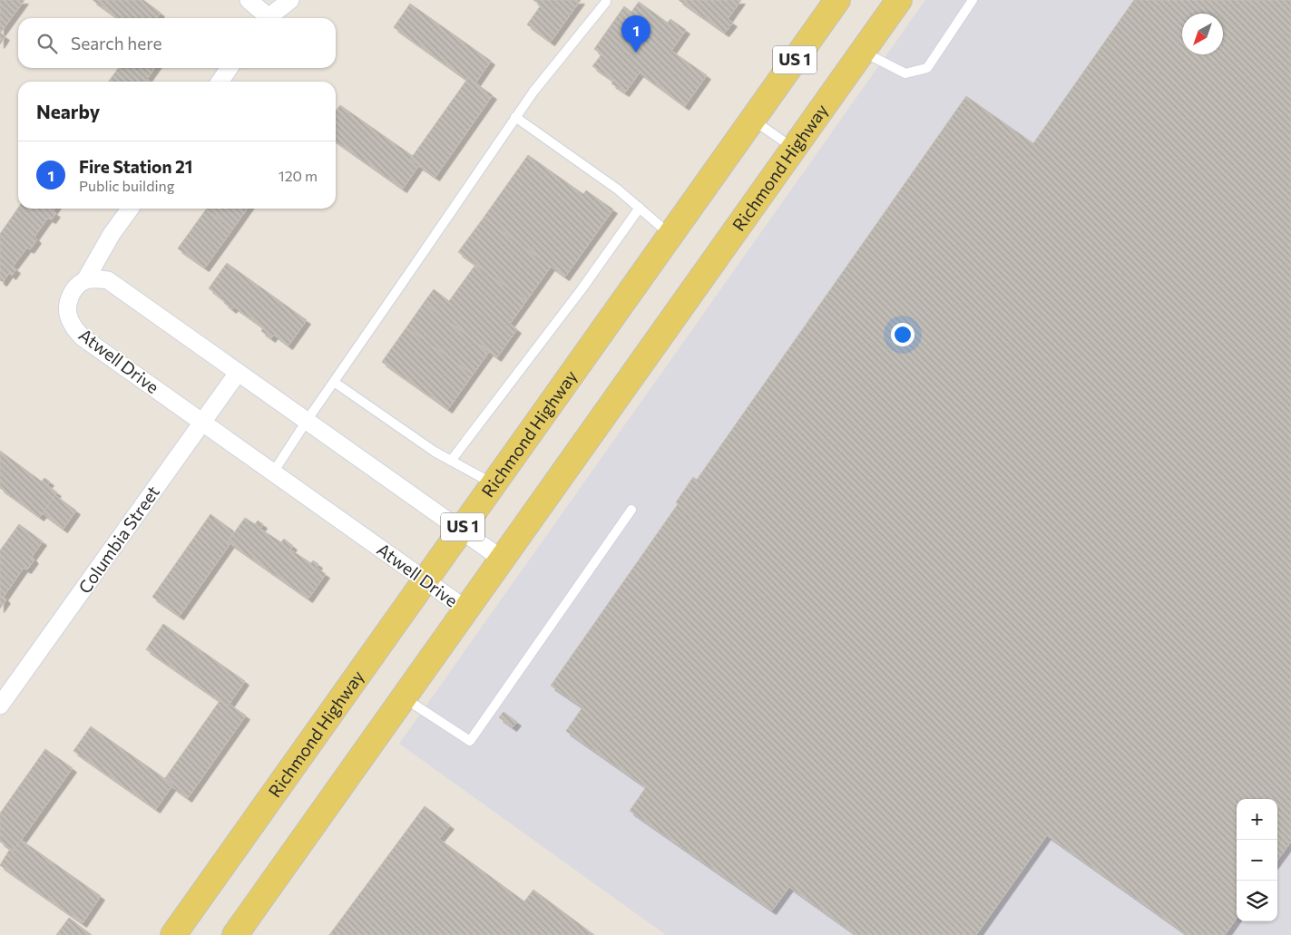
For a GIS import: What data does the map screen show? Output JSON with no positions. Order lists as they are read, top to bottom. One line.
{"streets":{"main road":["US 1","Richmond Highway"],"street":["Atwell Drive","Columbia Street"]},"crossings":[["Richmond Highway","Atwell Drive"],["Atwell Drive","Columbia Street"]],"north":"bottom left","page":{"pins":"1","search":"Search here","heading":"Nearby","list":[{"mark":"1","name":"Fire Station 21","note":"Public building","value":"120 m"}],"map_buttons":["+","−"]}}
